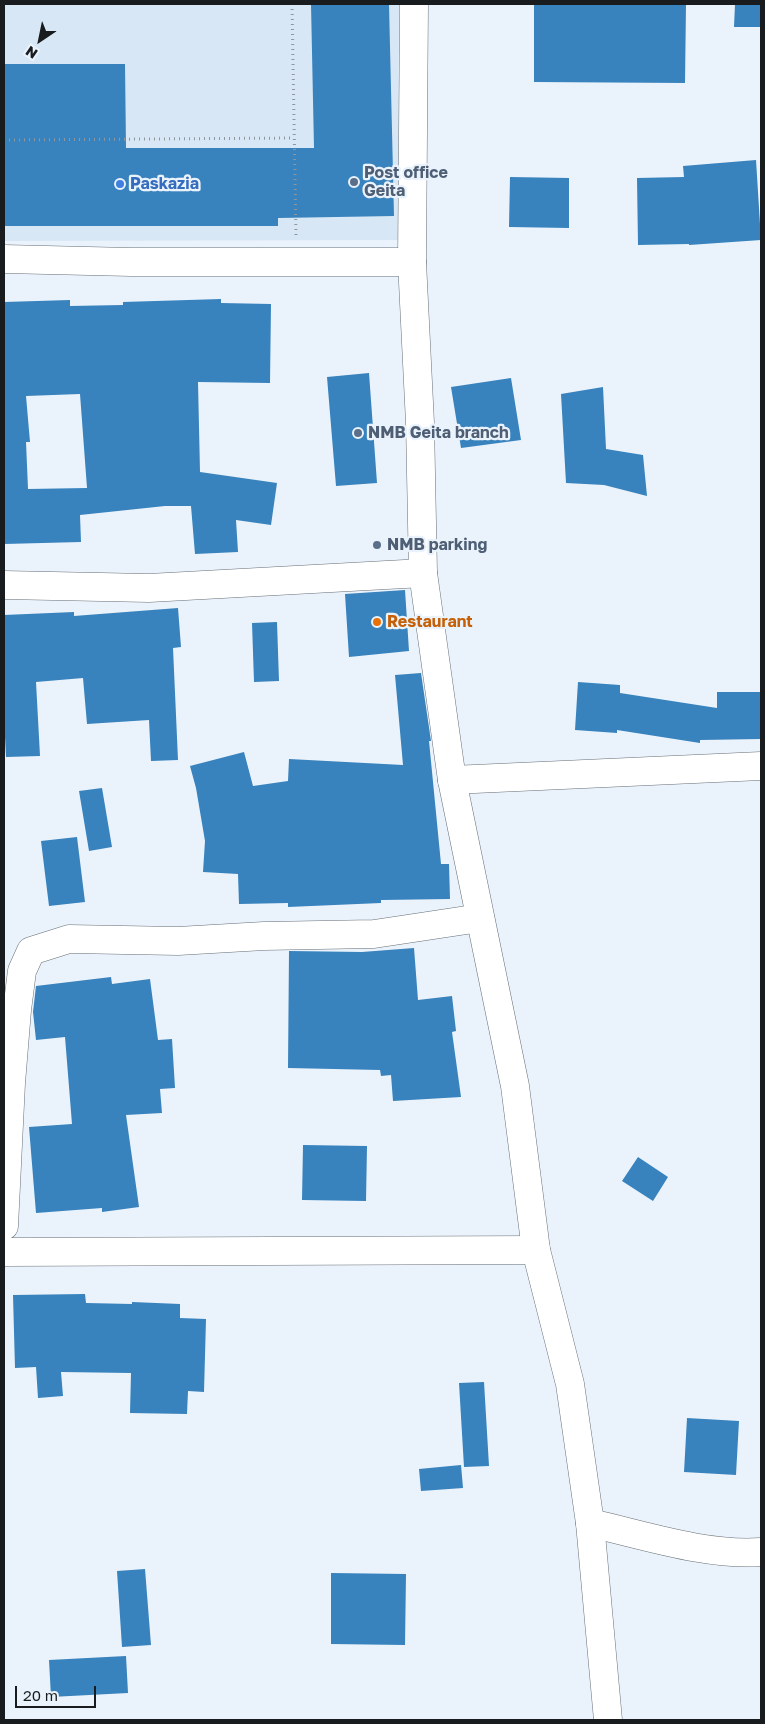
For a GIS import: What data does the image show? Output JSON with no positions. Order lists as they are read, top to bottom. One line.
{"places":["Post office Geita","Paskazia","NMB Geita branch","NMB parking","Restaurant"],"scale_bar":"20 m","north":"bottom left"}
